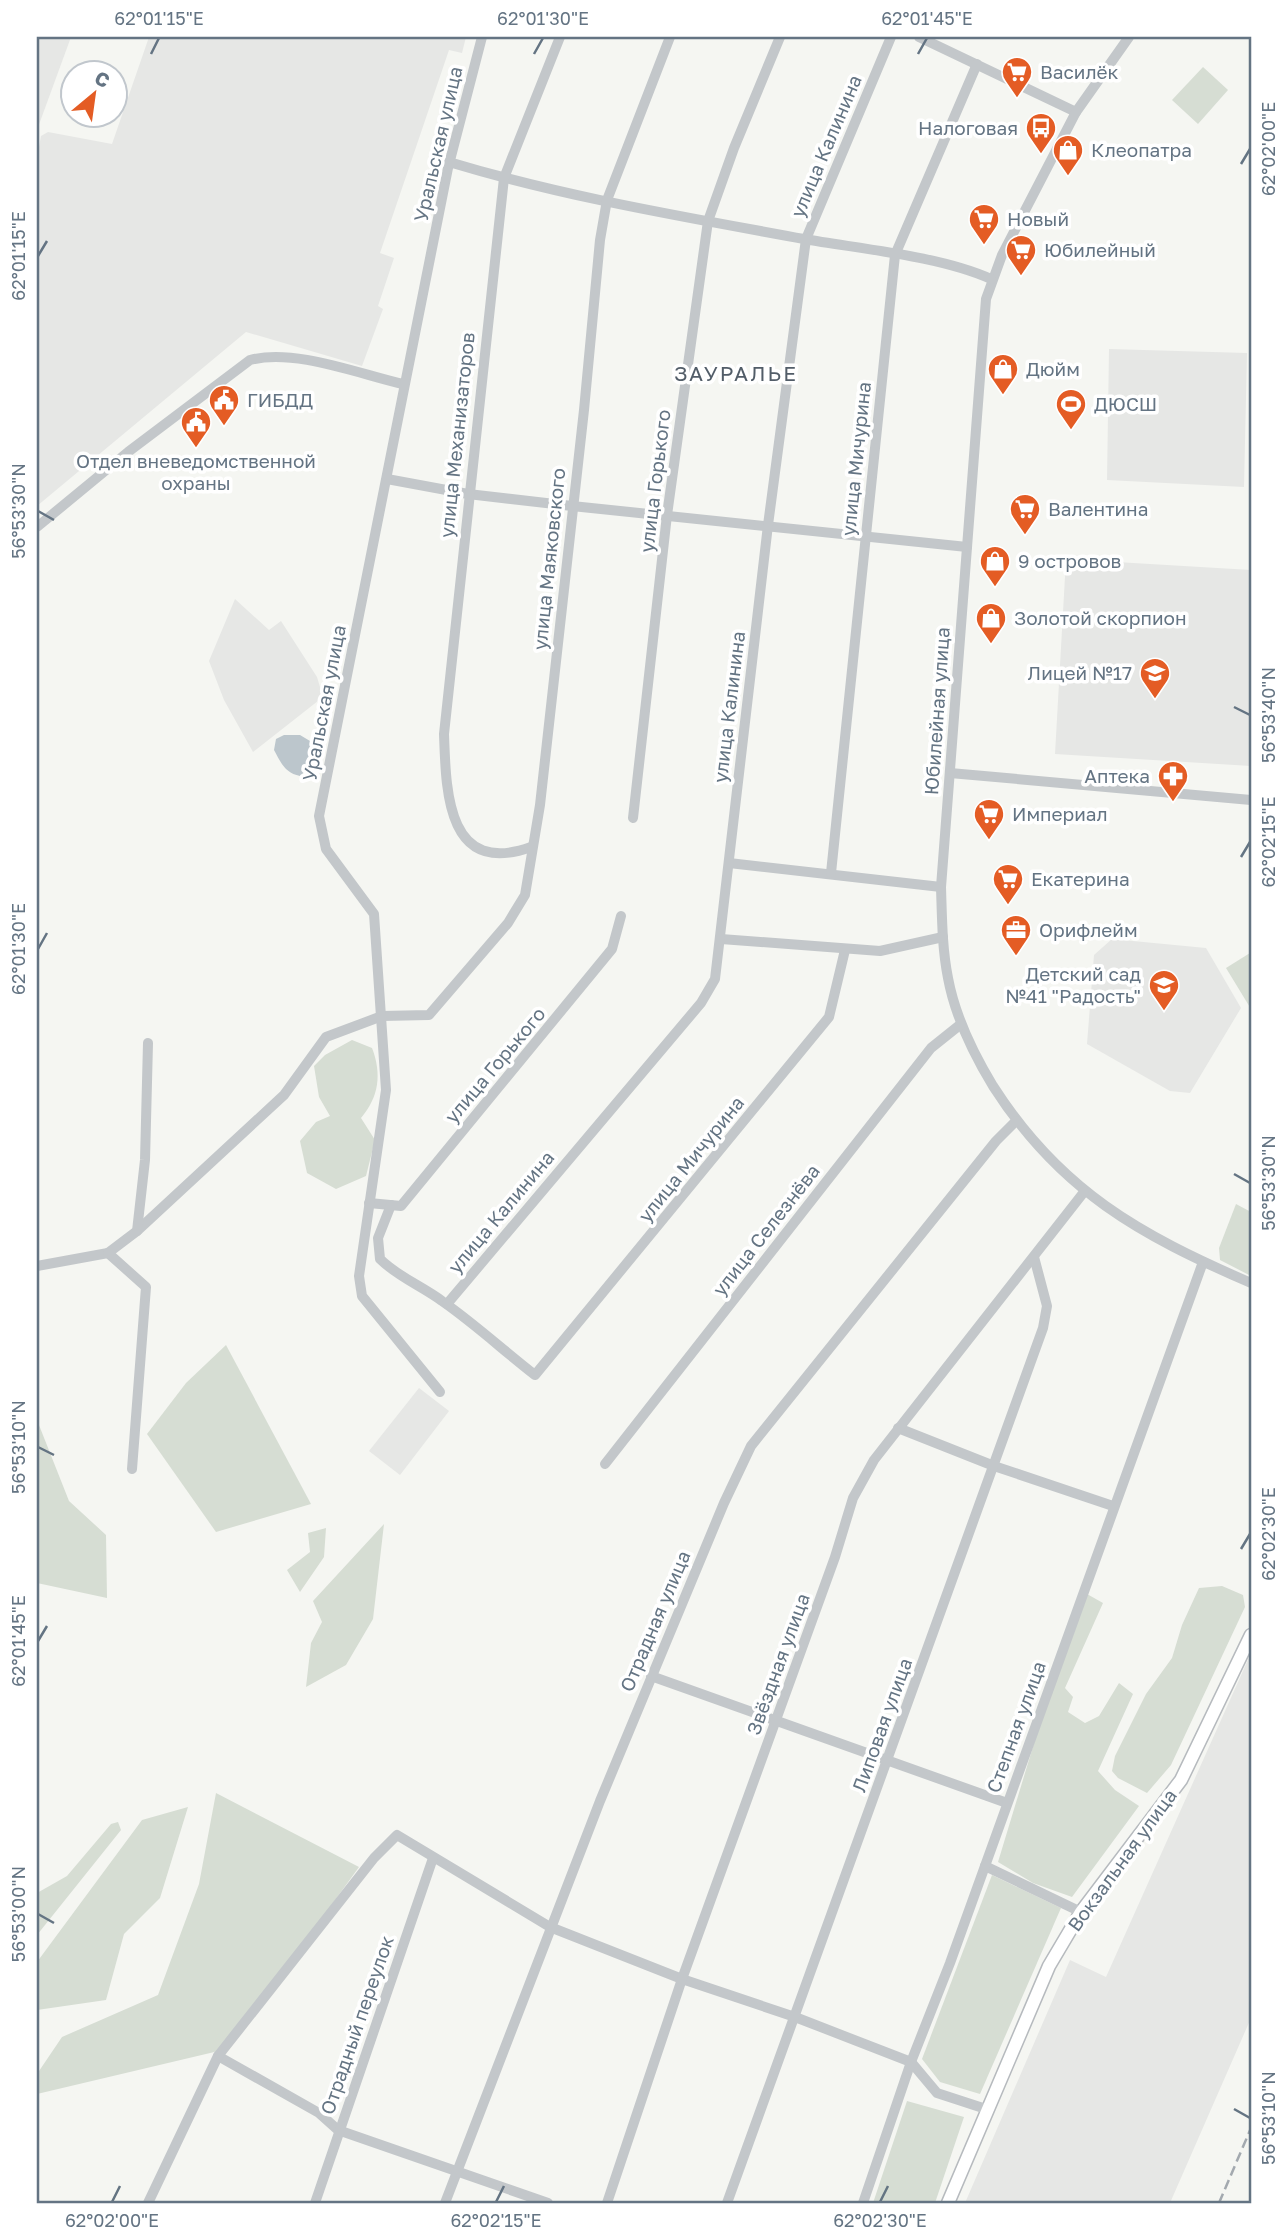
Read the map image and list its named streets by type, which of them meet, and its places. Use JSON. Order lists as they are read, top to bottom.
{
  "streets": {
    "main road": ["Вокзальная улица"],
    "street": [
      "Уральская улица",
      "улица Калинина",
      "улица Механизаторов",
      "улица Мичурина",
      "улица Горького",
      "улица Маяковского",
      "Юбилейная улица",
      "улица Селезнёва",
      "Отрадная улица",
      "Звёздная улица",
      "Липовая улица",
      "Степная улица",
      "Отрадный переулок"
    ]
  },
  "crossings": [
    ["Уральская улица", "улица Маяковского"],
    ["улица Калинина", "улица Мичурина"],
    ["улица Механизаторов", "улица Маяковского"],
    ["Юбилейная улица", "улица Селезнёва"],
    ["Юбилейная улица", "Отрадная улица"],
    ["Юбилейная улица", "Звёздная улица"],
    ["Юбилейная улица", "Степная улица"],
    ["Звёздная улица", "Липовая улица"]
  ],
  "districts": ["ЗАУРАЛЬЕ"],
  "places": {
    "supermarket": [
      "Василёк",
      "Новый",
      "Юбилейный",
      "Валентина",
      "Империал",
      "Екатерина"
    ],
    "bus stop": ["Налоговая"],
    "shop": [
      "Клеопатра",
      "Дюйм",
      "9 островов",
      "Золотой скорпион"
    ],
    "public building": ["ГИБДД", "Отдел вневедомственной охраны"],
    "sports": ["ДЮСШ"],
    "school or university": ["Лицей №17", "Детский сад №41 \"Радость\""],
    "pharmacy": ["Аптека"],
    "office": ["Орифлейм"]
  },
  "north": "top right",
  "coordinates": [
    "62°01'15\"E",
    "62°01'30\"E",
    "62°01'45\"E",
    "62°02'00\"E",
    "56°53'30\"N",
    "56°53'40\"N",
    "62°02'15\"E",
    "56°53'10\"N",
    "62°02'30\"E",
    "56°53'00\"N"
  ]
}
